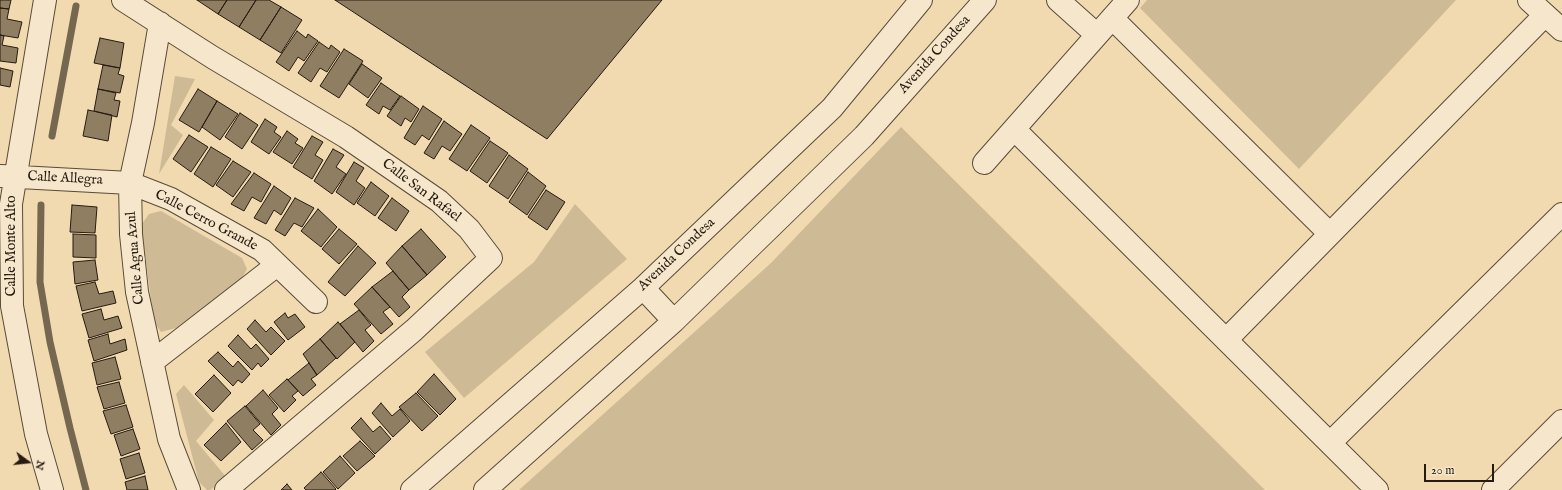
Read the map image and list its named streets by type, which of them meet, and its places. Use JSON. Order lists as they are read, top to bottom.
{
  "streets": {
    "street": [
      "Avenida Condesa",
      "Calle Allegra",
      "Calle San Rafael",
      "Calle Cerro Grande",
      "Calle Monte Alto",
      "Calle Agua Azul"
    ]
  },
  "crossings": [
    ["Calle Allegra", "Calle Cerro Grande"],
    ["Calle Allegra", "Calle Monte Alto"],
    ["Calle Allegra", "Calle Agua Azul"],
    ["Calle San Rafael", "Calle Agua Azul"],
    ["Calle Cerro Grande", "Calle Agua Azul"]
  ],
  "scale_bar": "20 m",
  "north": "right"
}
